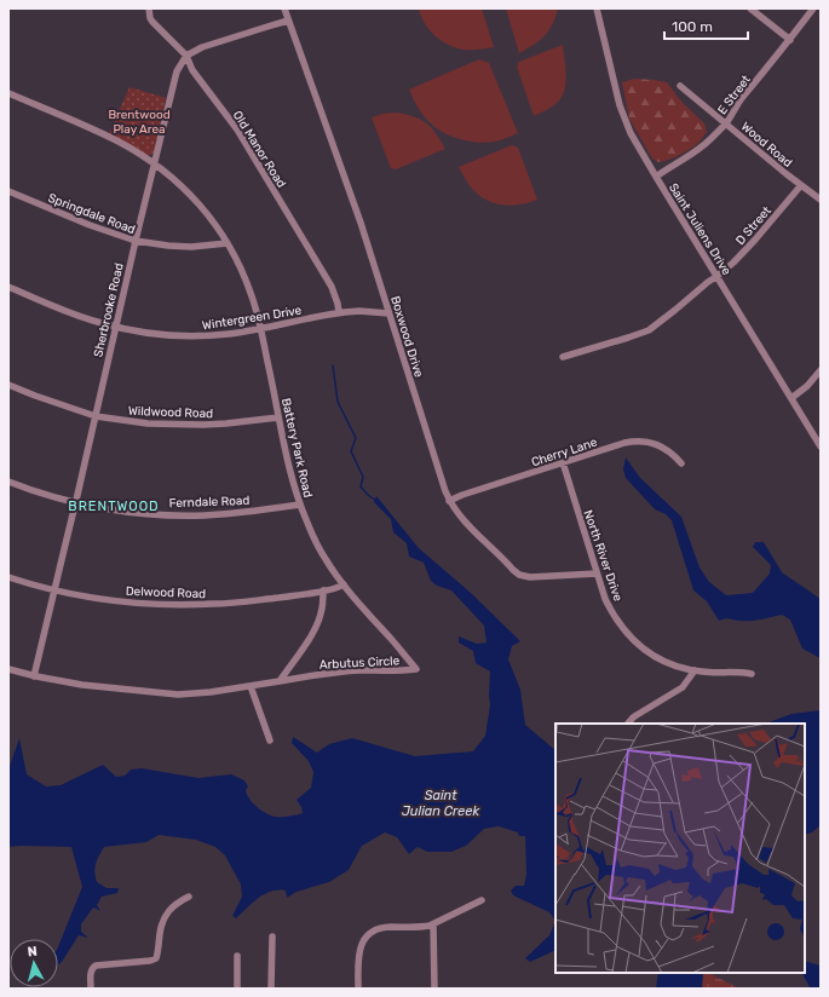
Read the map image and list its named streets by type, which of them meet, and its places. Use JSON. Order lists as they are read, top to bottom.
{
  "streets": {
    "street": [
      "E Street",
      "Wood Road",
      "Old Manor Road",
      "Springdale Road",
      "D Street",
      "Saint Juliens Drive",
      "Sherbrooke Road",
      "Wintergreen Drive",
      "Boxwood Drive",
      "Wildwood Road",
      "Battery Park Road",
      "Cherry Lane",
      "Ferndale Road",
      "North River Drive",
      "Delwood Road",
      "Arbutus Circle"
    ]
  },
  "crossings": [
    ["E Street", "Wood Road"],
    ["E Street", "Saint Juliens Drive"],
    ["Wood Road", "D Street"],
    ["Old Manor Road", "Sherbrooke Road"],
    ["Old Manor Road", "Wintergreen Drive"],
    ["Springdale Road", "Sherbrooke Road"],
    ["Springdale Road", "Battery Park Road"],
    ["D Street", "Saint Juliens Drive"],
    ["Sherbrooke Road", "Wintergreen Drive"],
    ["Sherbrooke Road", "Wildwood Road"],
    ["Sherbrooke Road", "Battery Park Road"],
    ["Sherbrooke Road", "Ferndale Road"],
    ["Sherbrooke Road", "Delwood Road"],
    ["Wintergreen Drive", "Boxwood Drive"],
    ["Wintergreen Drive", "Battery Park Road"],
    ["Boxwood Drive", "Cherry Lane"],
    ["Boxwood Drive", "North River Drive"],
    ["Wildwood Road", "Battery Park Road"],
    ["Battery Park Road", "Ferndale Road"],
    ["Battery Park Road", "Arbutus Circle"],
    ["Cherry Lane", "North River Drive"]
  ],
  "districts": ["BRENTWOOD"],
  "water": ["Saint Julian Creek"],
  "parks": ["Brentwood Play Area"],
  "scale_bar": "100 m",
  "north": "top"
}
